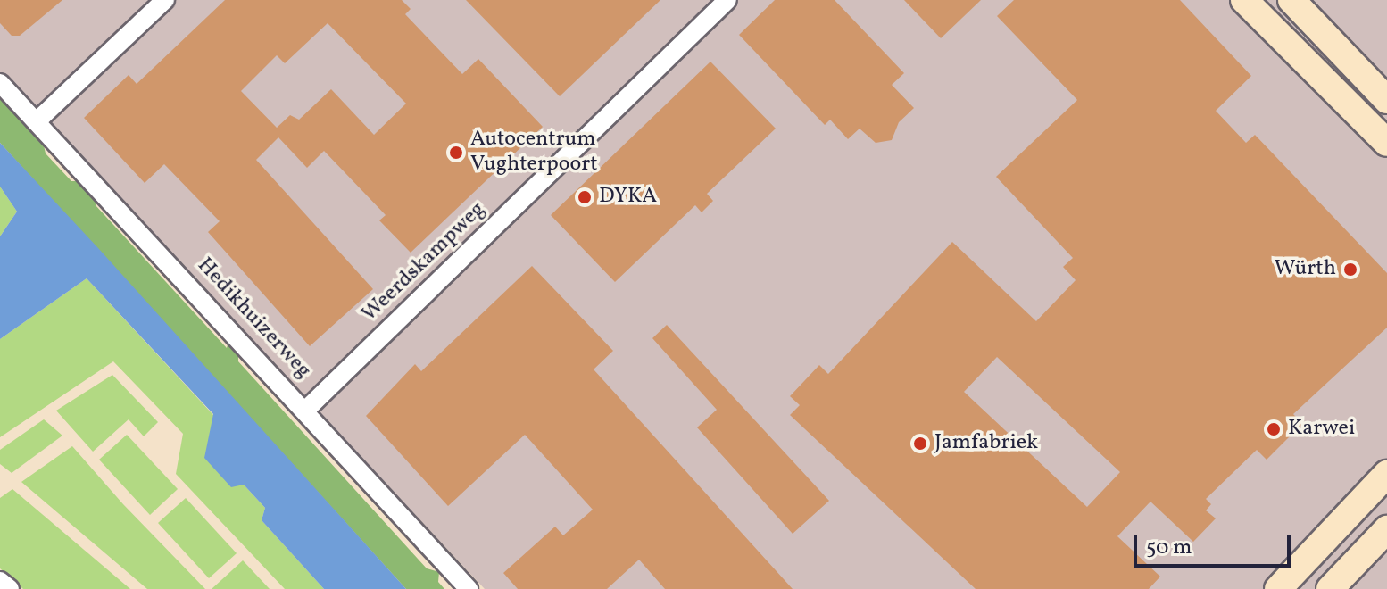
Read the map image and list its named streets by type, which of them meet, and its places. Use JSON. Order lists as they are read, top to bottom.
{
  "streets": {
    "street": ["Weerdskampweg", "Hedikhuizerweg"]
  },
  "crossings": [
    ["Weerdskampweg", "Hedikhuizerweg"]
  ],
  "places": [
    "Autocentrum Vughterpoort",
    "DYKA",
    "Würth",
    "Karwei",
    "Jamfabriek"
  ],
  "scale_bar": "50 m"
}
